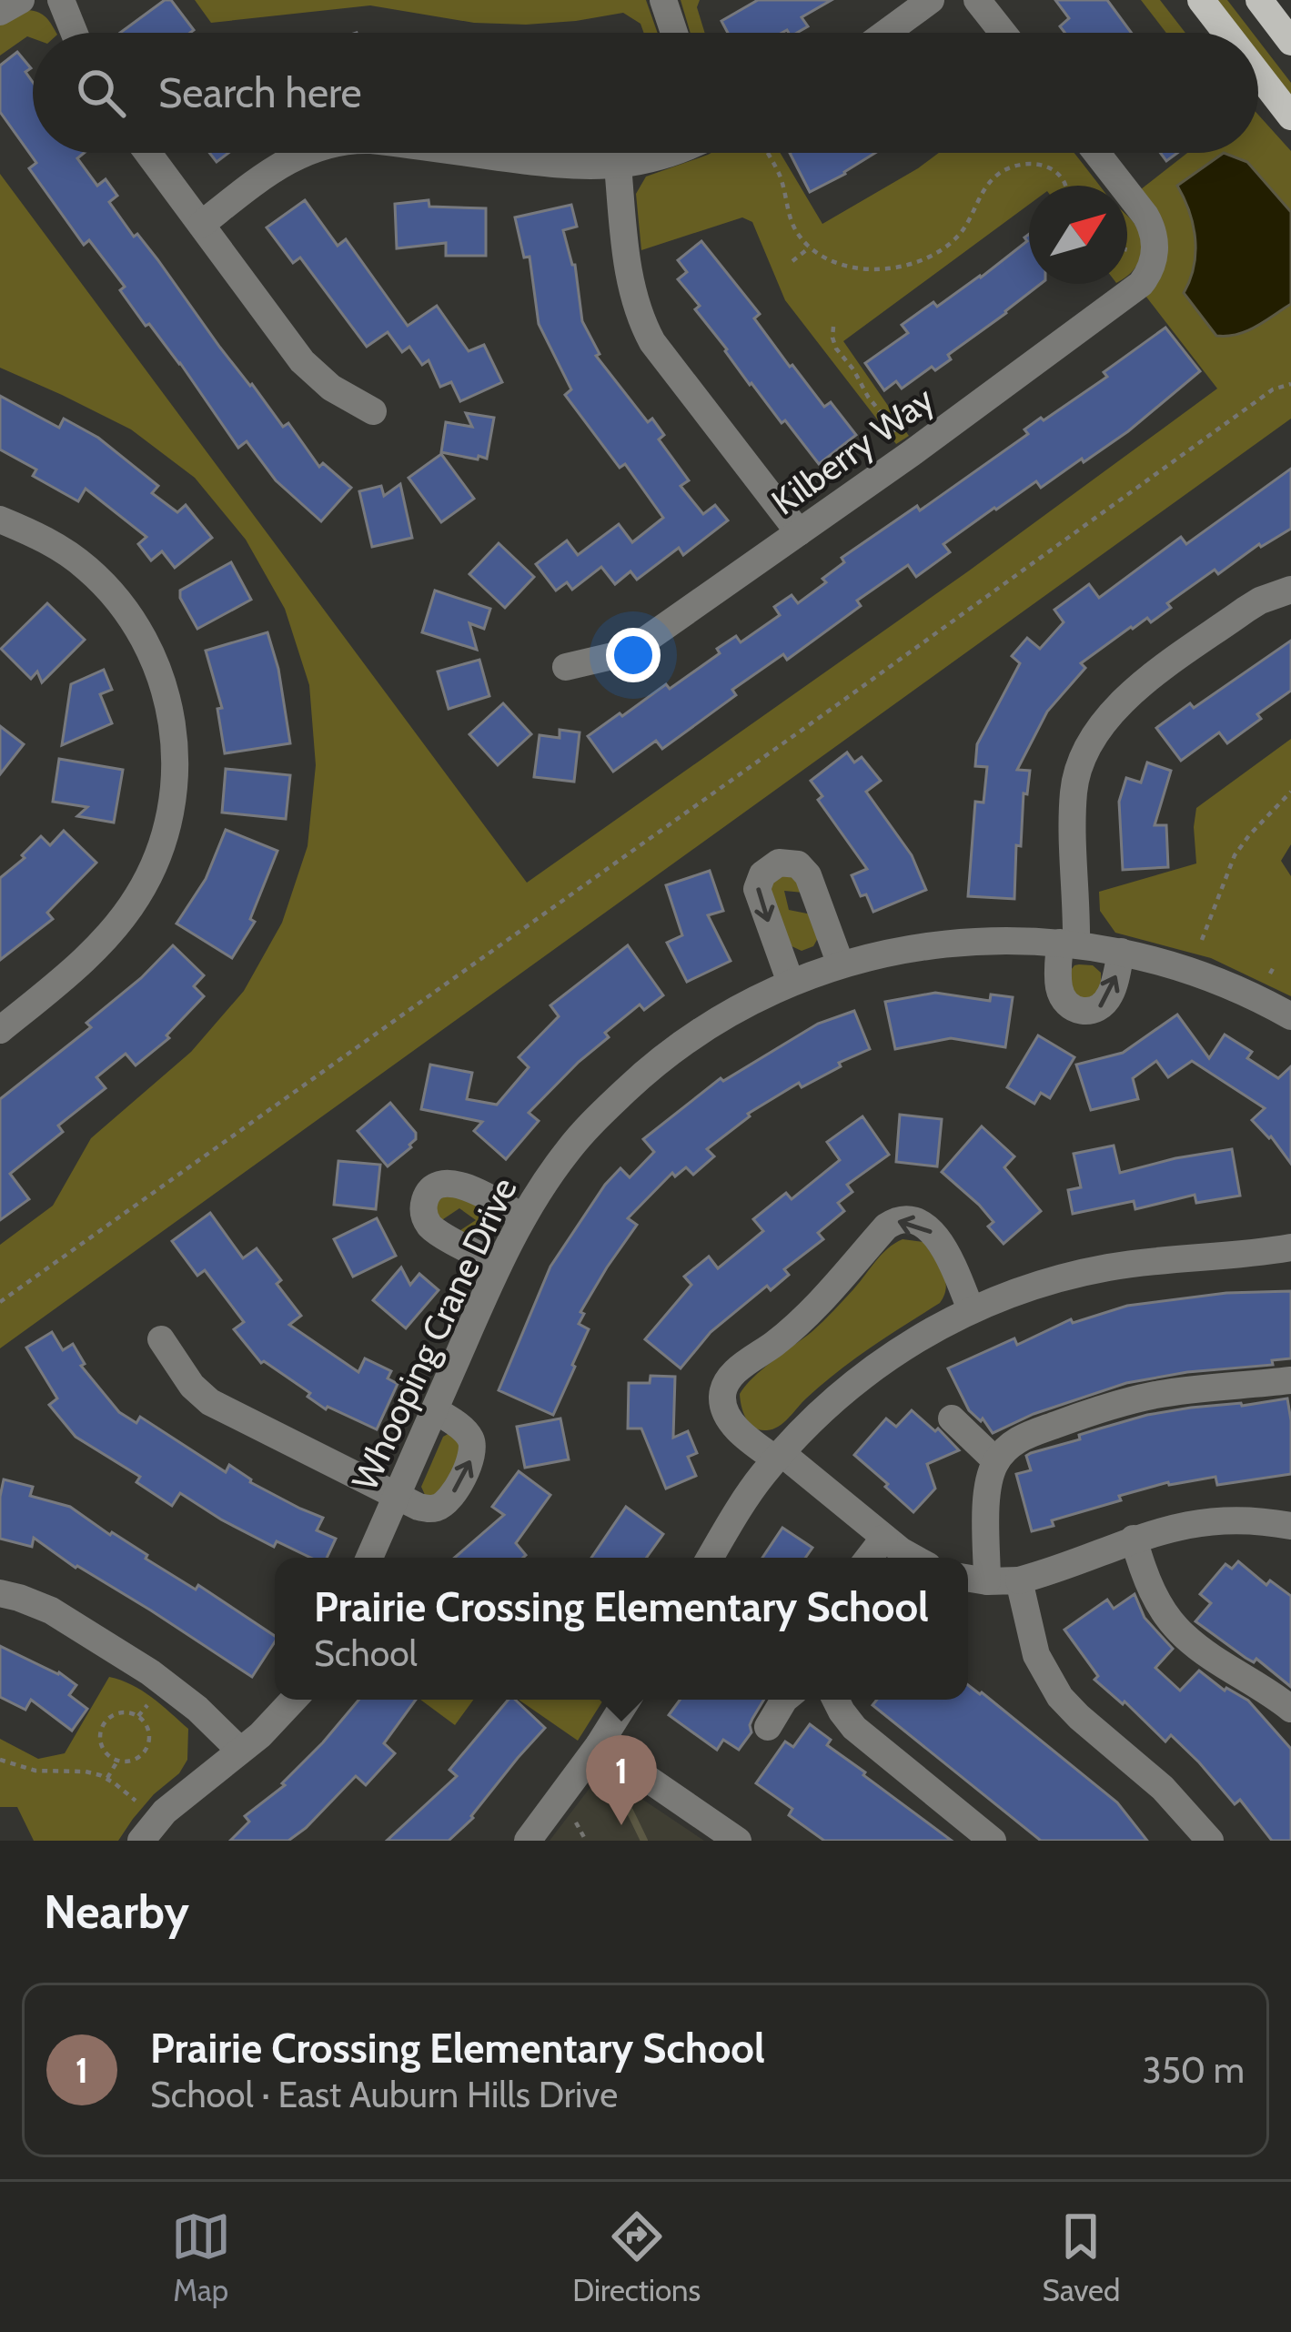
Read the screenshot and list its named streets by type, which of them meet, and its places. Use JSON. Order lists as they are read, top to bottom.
{
  "streets": {
    "street": ["Kilberry Way", "Whooping Crane Drive"]
  },
  "north": "top right",
  "page": {
    "search": "Search here",
    "popup": ["Prairie Crossing Elementary School", "School"],
    "pins": "1",
    "heading": "Nearby",
    "list": [
      {
        "mark": "1",
        "name": "Prairie Crossing Elementary School",
        "note": "School · East Auburn Hills Drive",
        "value": "350 m"
      }
    ],
    "nav": ["Map", "Directions", "Saved"]
  }
}
